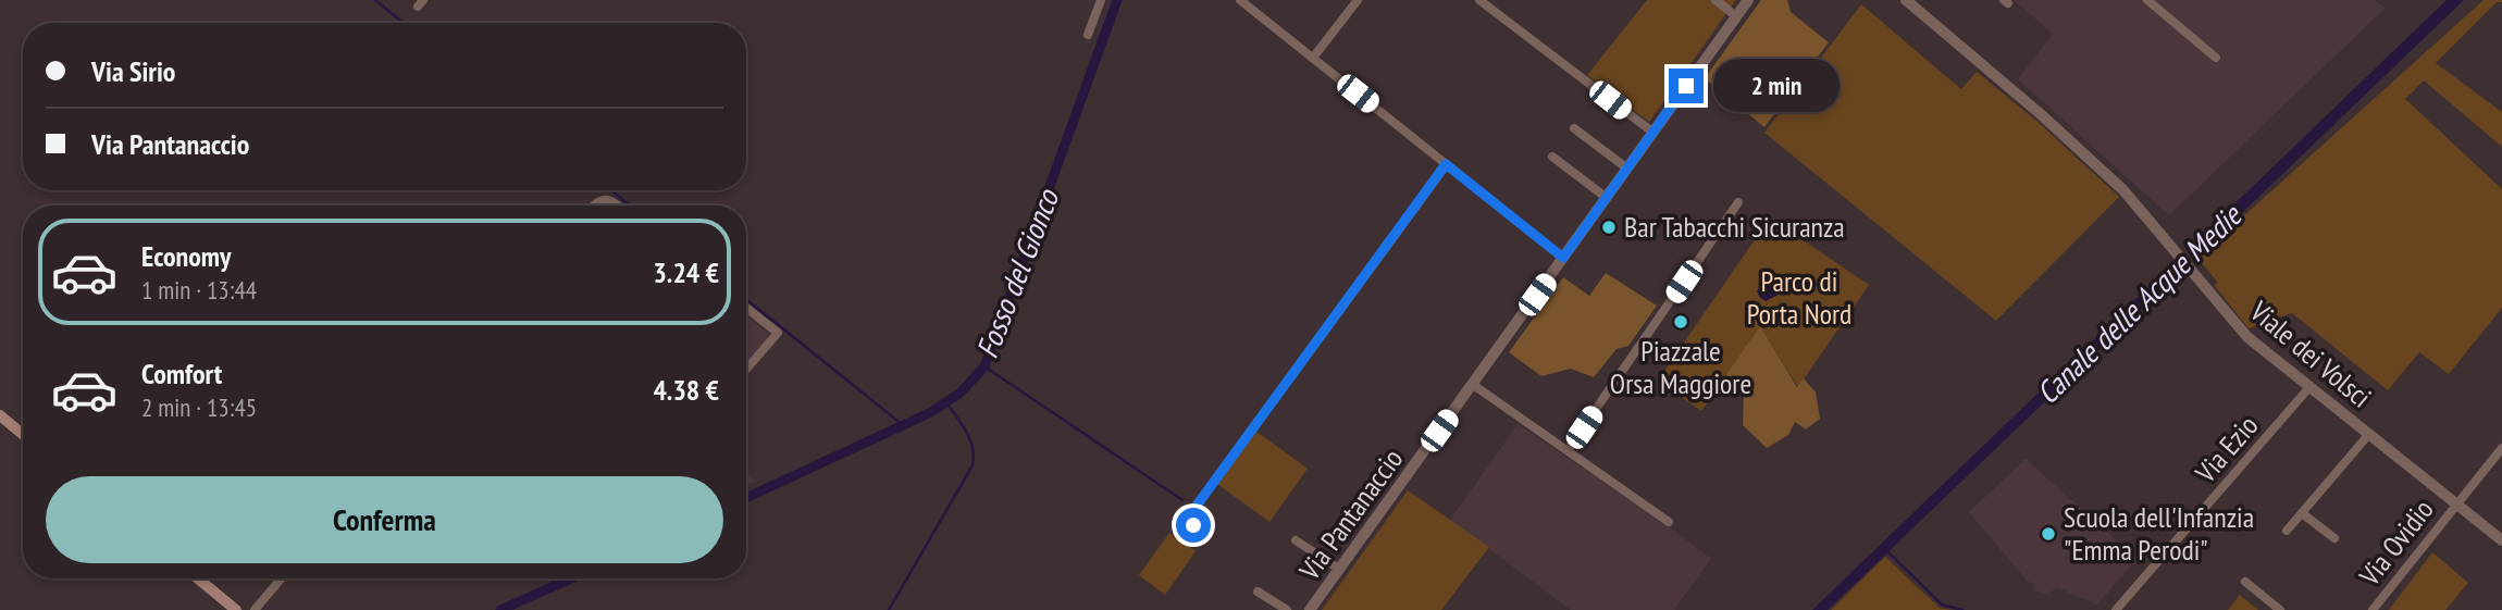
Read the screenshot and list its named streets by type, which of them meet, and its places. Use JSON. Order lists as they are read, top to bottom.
{
  "streets": {
    "street": [
      "Viale dei Volsci",
      "Via Ezio",
      "Via Pantanaccio",
      "Via Ovidio"
    ]
  },
  "crossings": [
    ["Viale dei Volsci", "Via Ezio"],
    ["Viale dei Volsci", "Via Ovidio"]
  ],
  "water": ["Fosso del Gionco", "Canale delle Acque Medie"],
  "parks": ["Parco di Porta Nord"],
  "places": ["Bar Tabacchi Sicuranza", "Piazzale Orsa Maggiore", "Scuola dell'Infanzia \"Emma Perodi\""],
  "page": {
    "banner": ["Via Sirio", "Via Pantanaccio"],
    "bubble": "2 min",
    "list": [
      {
        "name": "Economy",
        "note": "1 min · 13:44",
        "value": "3.24 €"
      },
      {
        "name": "Comfort",
        "note": "2 min · 13:45",
        "value": "4.38 €"
      }
    ],
    "buttons": "Conferma"
  }
}
